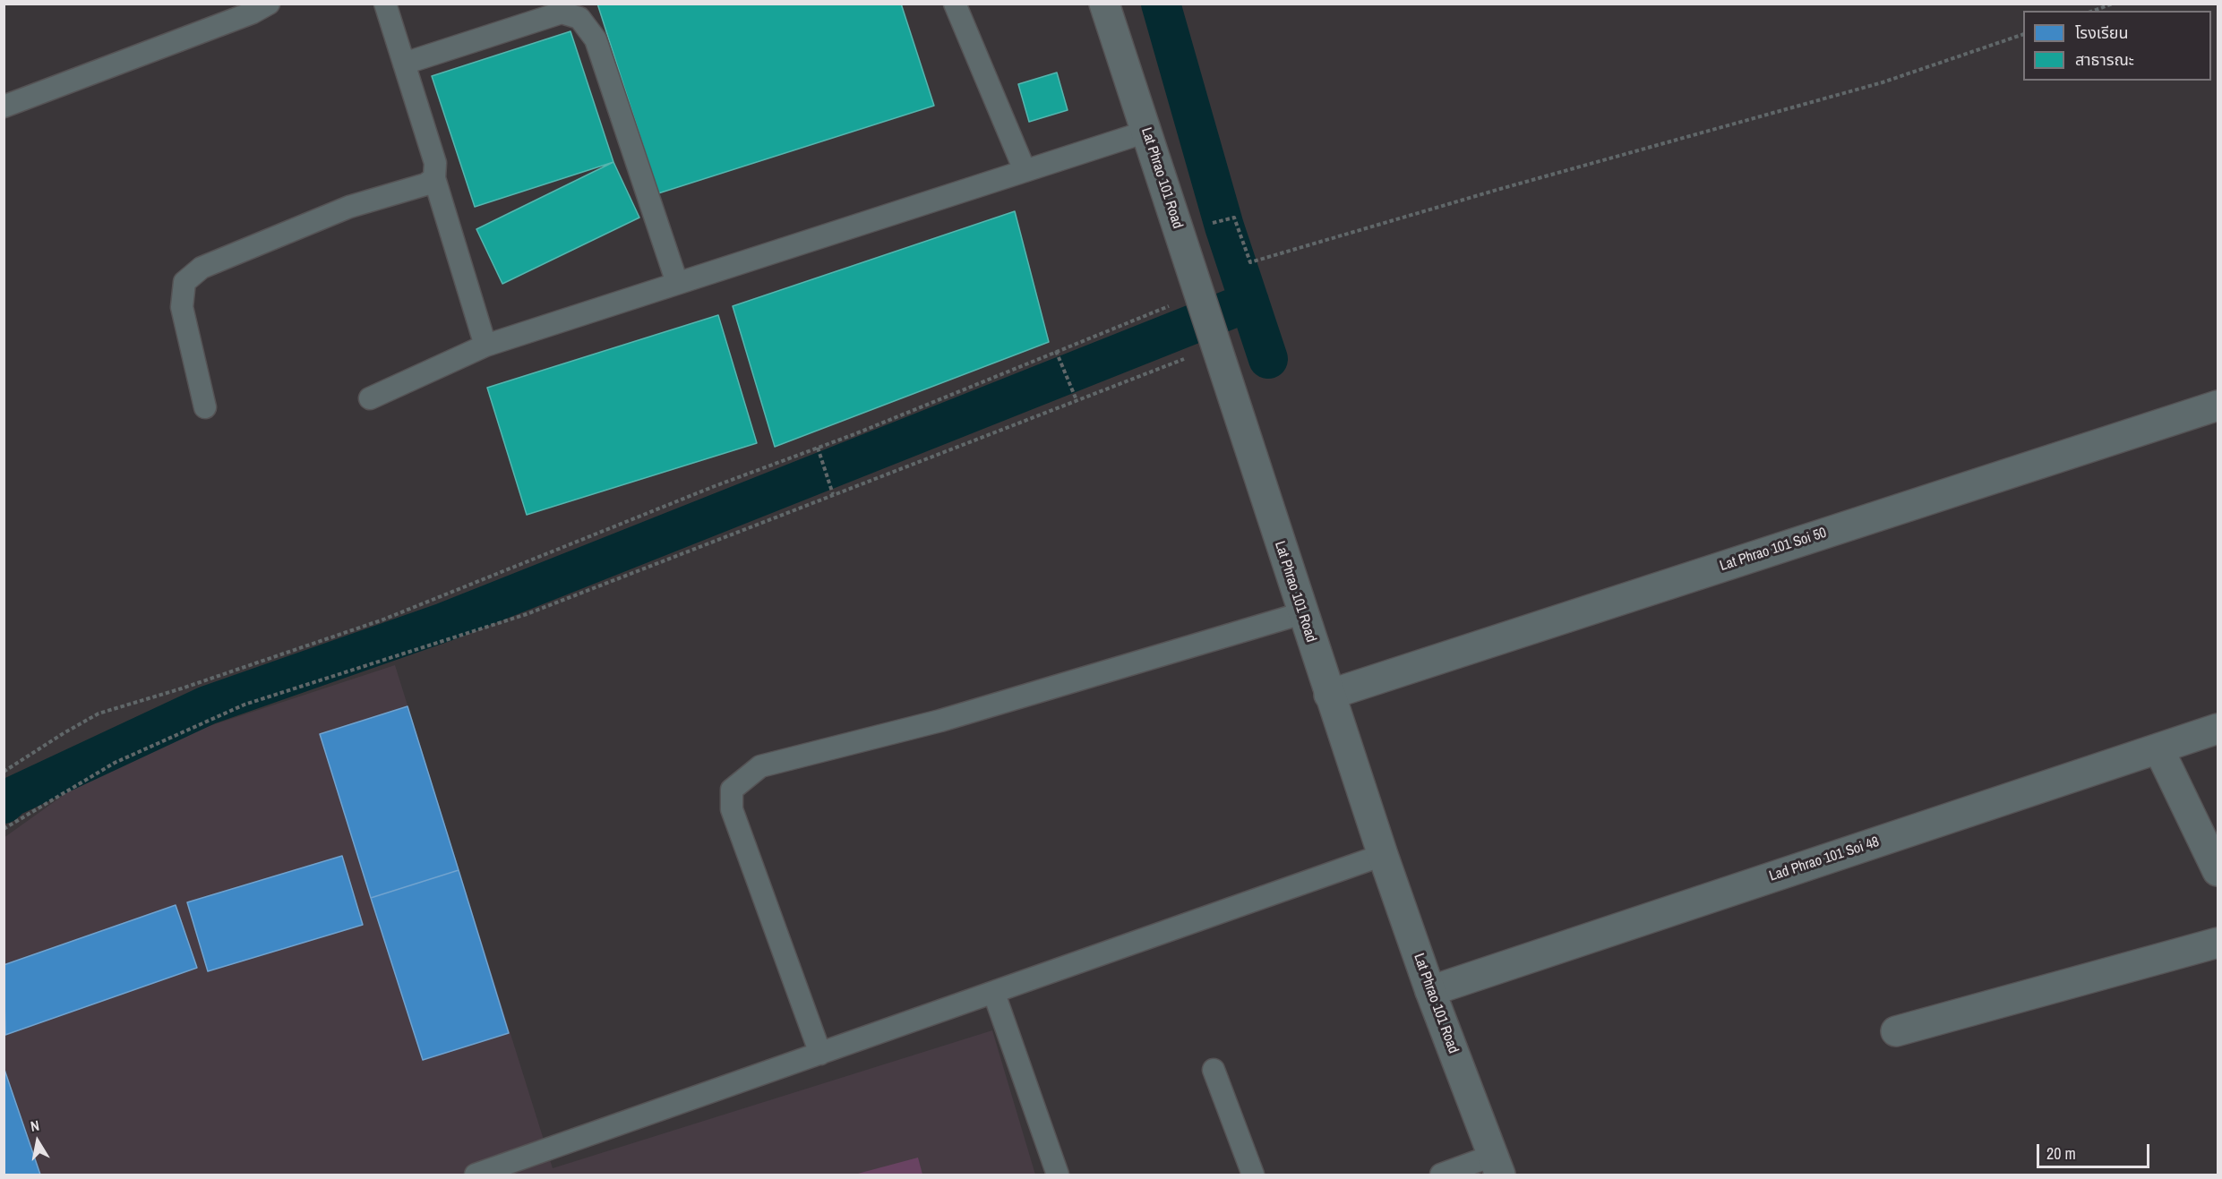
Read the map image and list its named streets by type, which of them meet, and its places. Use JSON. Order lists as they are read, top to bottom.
{
  "streets": {
    "street": ["Lat Phrao 101 Road", "Lat Phrao 101 Soi 50", "Lad Phrao 101 Soi 48"]
  },
  "crossings": [
    ["Lat Phrao 101 Road", "Lat Phrao 101 Soi 50"],
    ["Lat Phrao 101 Road", "Lad Phrao 101 Soi 48"]
  ],
  "legend": ["โรงเรียน", "สาธารณะ"],
  "scale_bar": "20 m",
  "north": "top"
}
